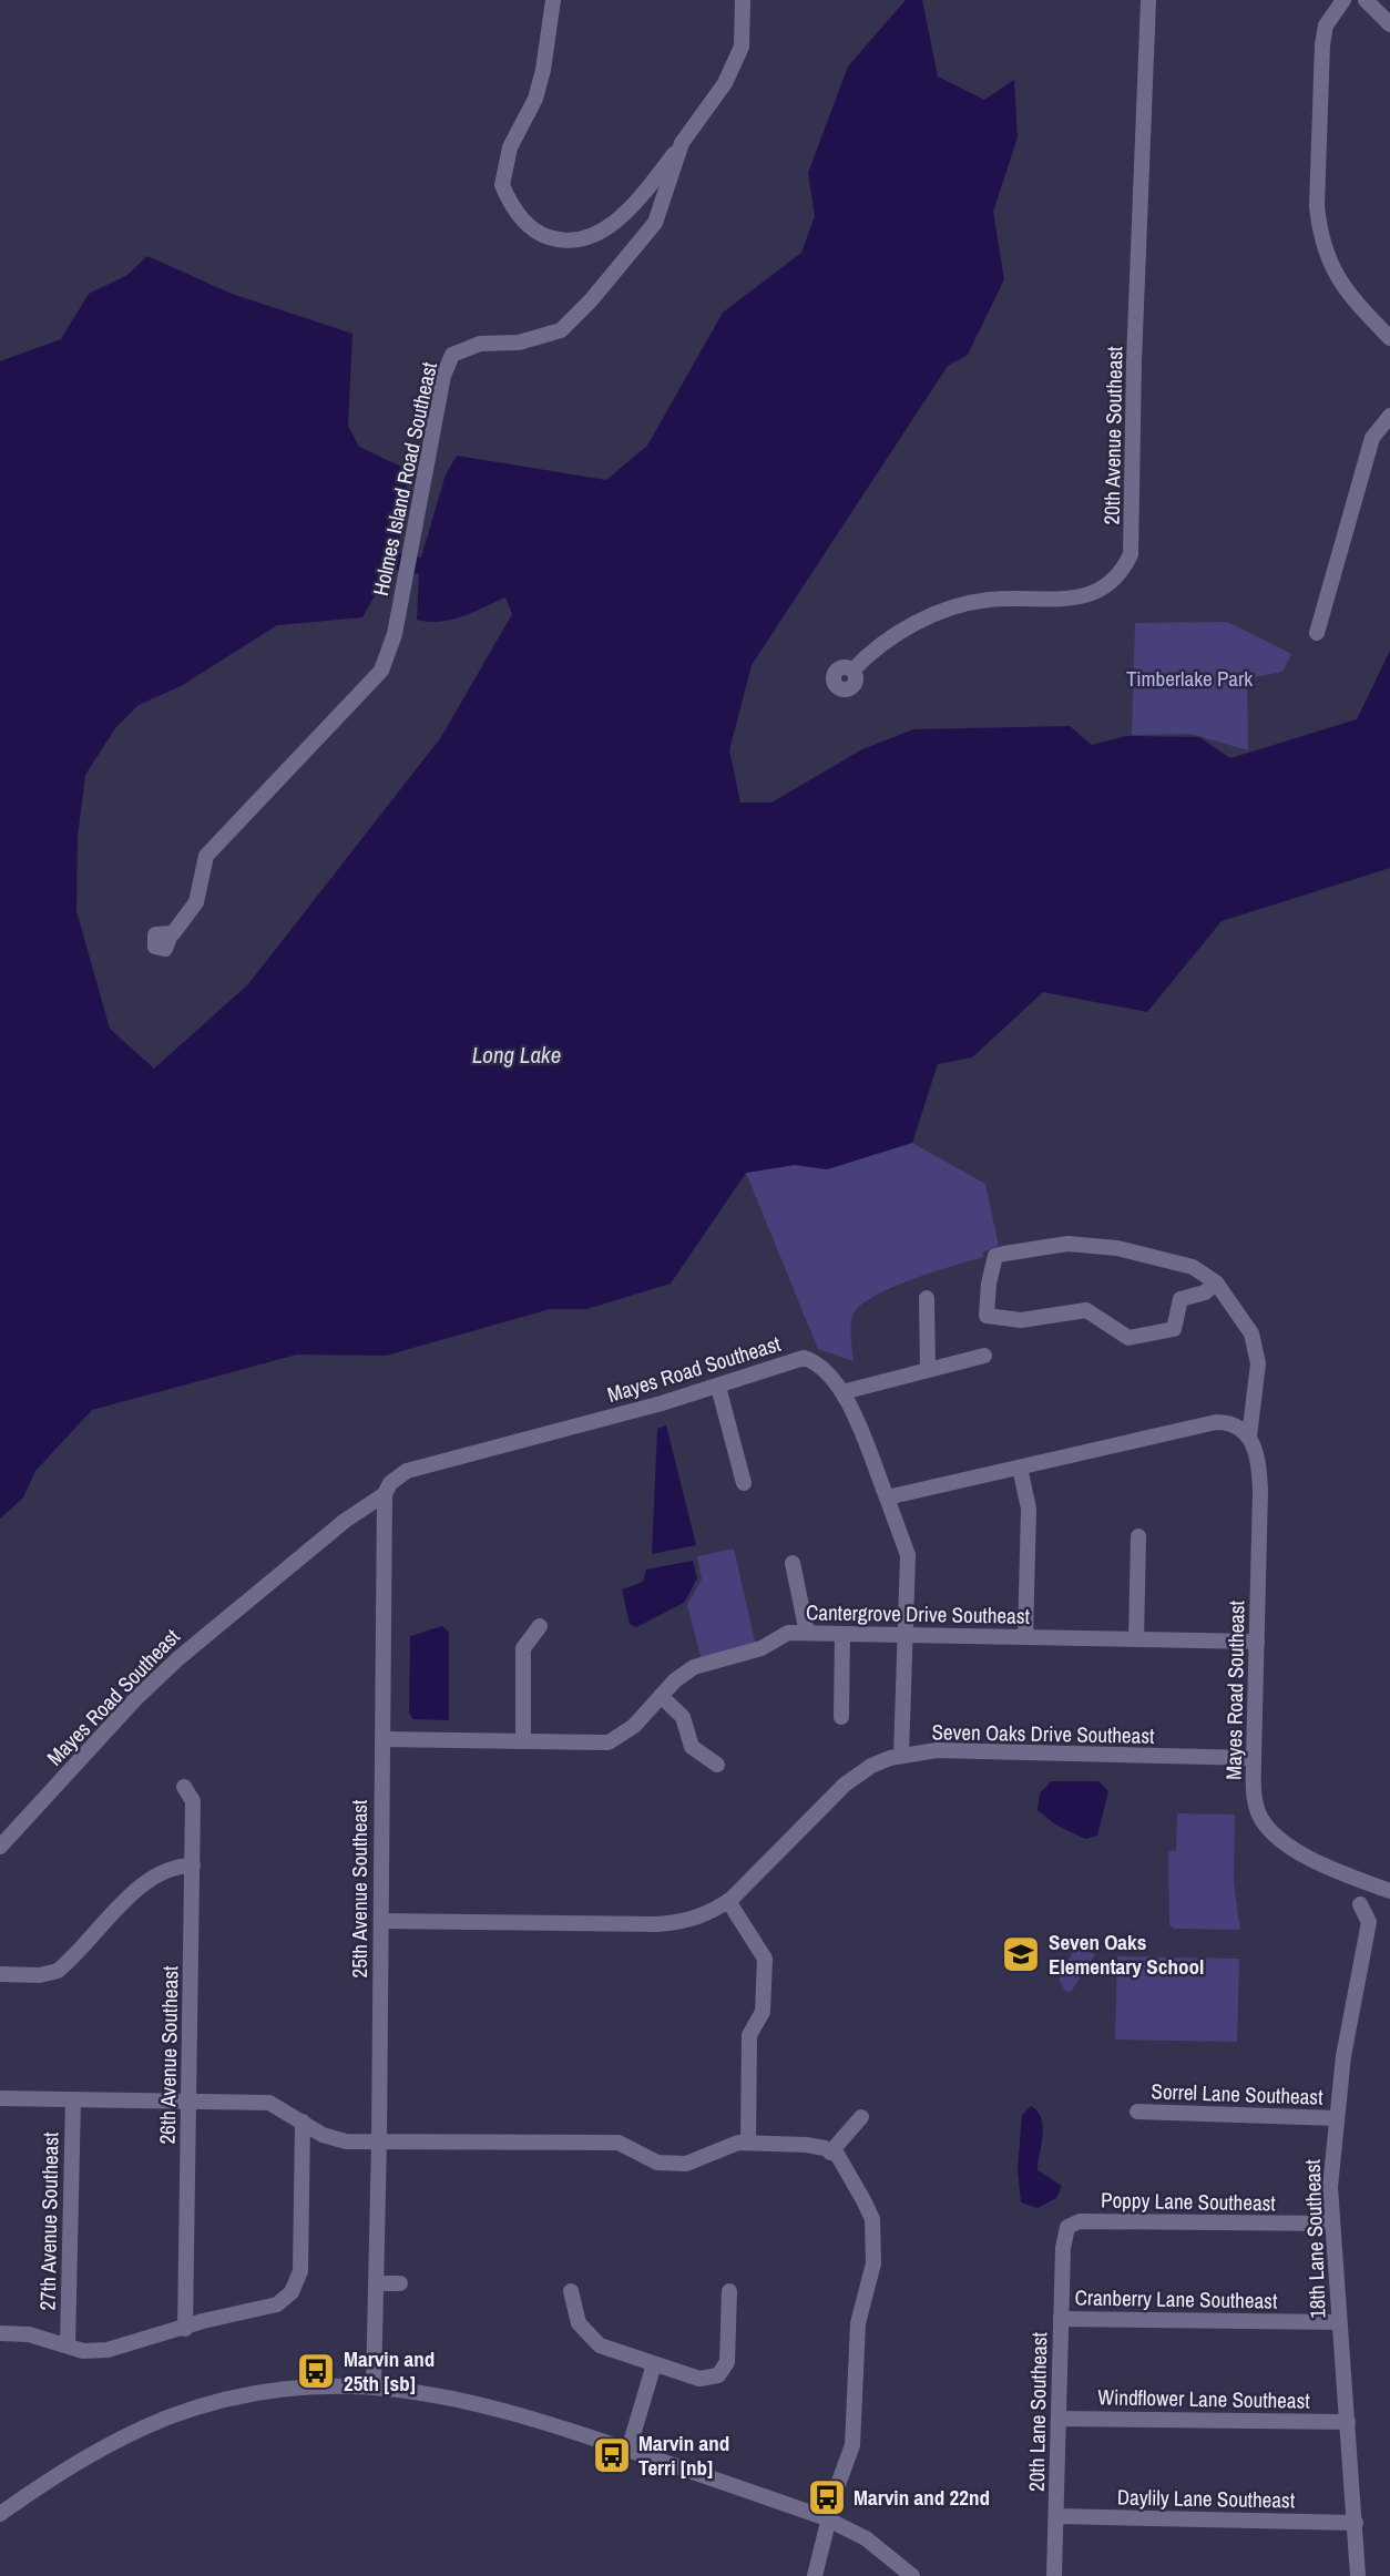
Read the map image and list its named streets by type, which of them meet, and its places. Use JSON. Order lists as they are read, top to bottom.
{
  "streets": {
    "street": [
      "20th Avenue Southeast",
      "Holmes Island Road Southeast",
      "Mayes Road Southeast",
      "Cantergrove Drive Southeast",
      "Seven Oaks Drive Southeast",
      "25th Avenue Southeast",
      "26th Avenue Southeast",
      "Sorrel Lane Southeast",
      "Poppy Lane Southeast",
      "27th Avenue Southeast",
      "18th Lane Southeast",
      "Cranberry Lane Southeast",
      "Windflower Lane Southeast",
      "20th Lane Southeast",
      "Daylily Lane Southeast"
    ]
  },
  "crossings": [
    ["Mayes Road Southeast", "Cantergrove Drive Southeast"],
    ["Mayes Road Southeast", "Seven Oaks Drive Southeast"],
    ["Mayes Road Southeast", "25th Avenue Southeast"],
    ["Cantergrove Drive Southeast", "25th Avenue Southeast"],
    ["Seven Oaks Drive Southeast", "25th Avenue Southeast"],
    ["Sorrel Lane Southeast", "18th Lane Southeast"],
    ["Poppy Lane Southeast", "18th Lane Southeast"],
    ["Poppy Lane Southeast", "20th Lane Southeast"],
    ["18th Lane Southeast", "Cranberry Lane Southeast"],
    ["18th Lane Southeast", "Windflower Lane Southeast"],
    ["18th Lane Southeast", "Daylily Lane Southeast"],
    ["Cranberry Lane Southeast", "20th Lane Southeast"],
    ["Windflower Lane Southeast", "20th Lane Southeast"],
    ["20th Lane Southeast", "Daylily Lane Southeast"]
  ],
  "water": ["Long Lake"],
  "parks": ["Timberlake Park"],
  "places": {
    "school or university": ["Seven Oaks Elementary School"],
    "bus stop": ["Marvin and 25th [sb]", "Marvin and Terri [nb]", "Marvin and 22nd"]
  }
}
